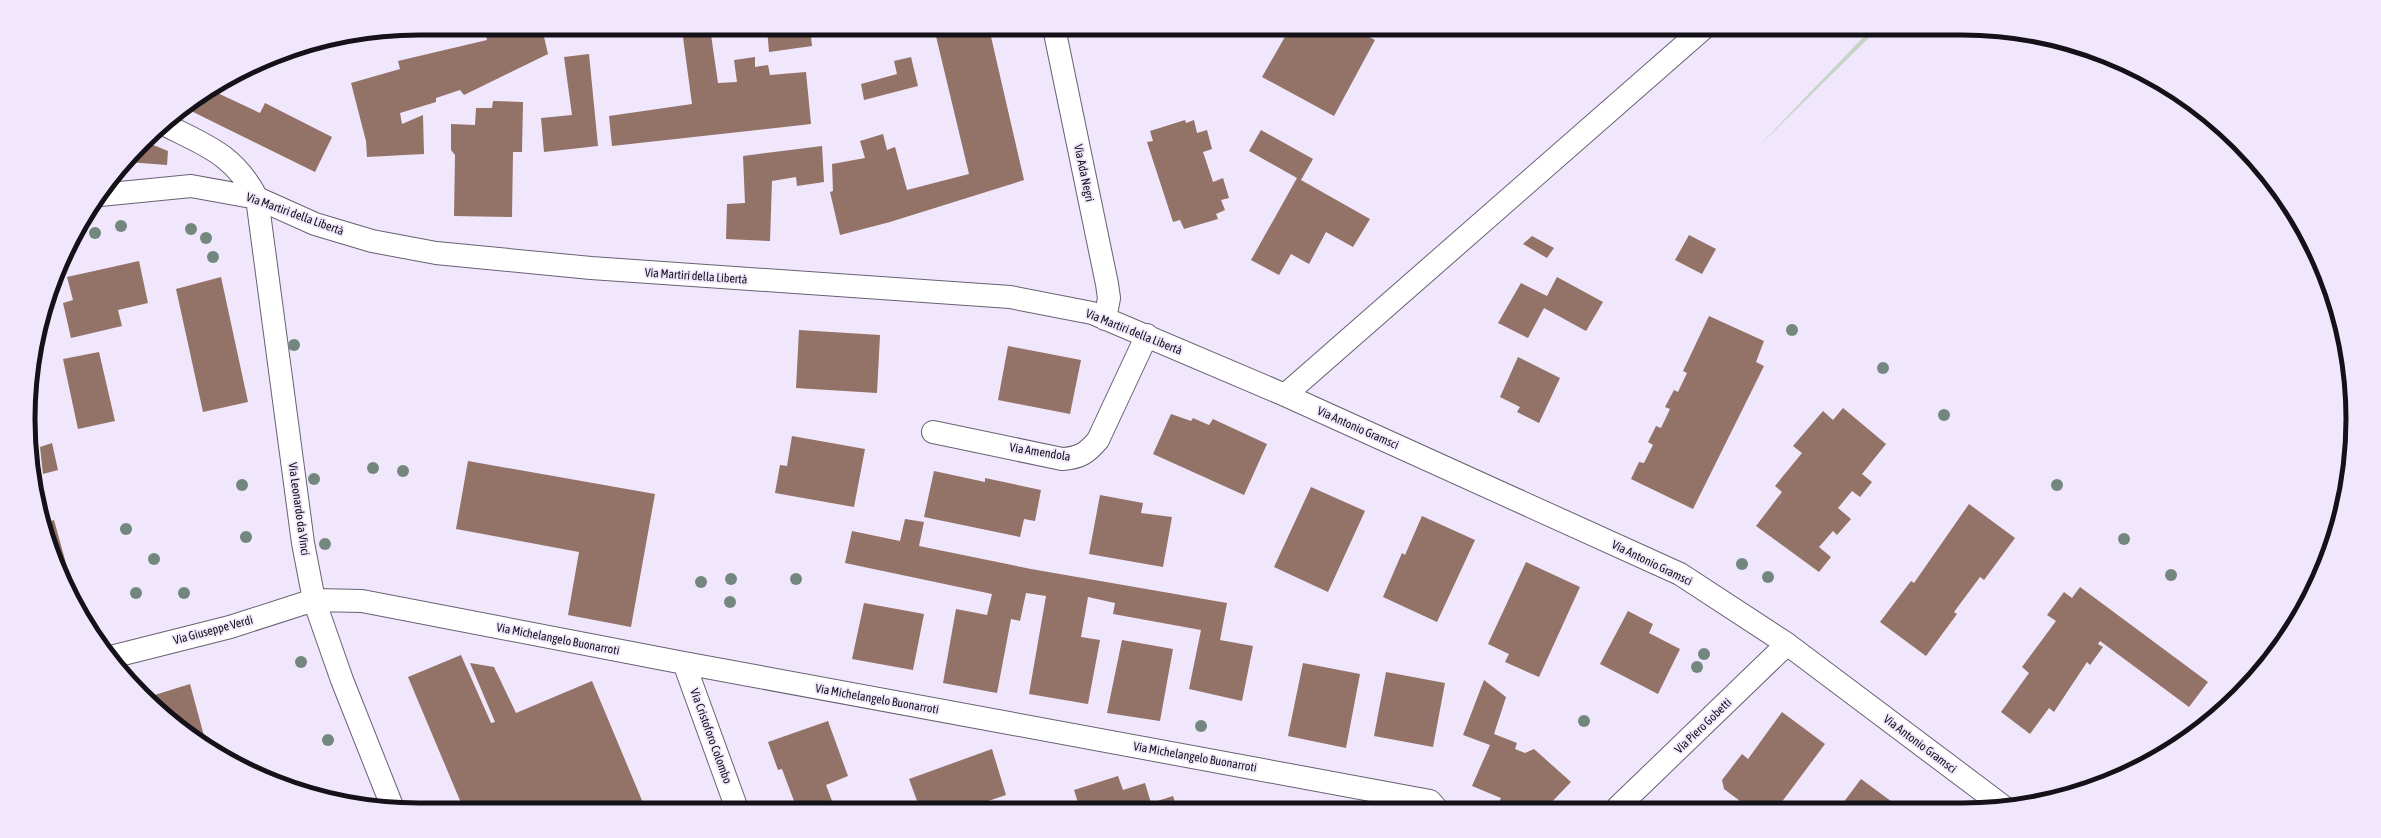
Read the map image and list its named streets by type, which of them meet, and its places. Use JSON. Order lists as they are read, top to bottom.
{
  "streets": {
    "street": [
      "Via Ada Negri",
      "Via Martiri della Libertà",
      "Via Antonio Gramsci",
      "Via Amendola",
      "Via Leonardo da Vinci",
      "Via Giuseppe Verdi",
      "Via Michelangelo Buonarroti",
      "Via Piero Gobetti",
      "Via Cristoforo Colombo"
    ]
  },
  "crossings": [
    ["Via Ada Negri", "Via Martiri della Libertà"],
    ["Via Martiri della Libertà", "Via Antonio Gramsci"],
    ["Via Martiri della Libertà", "Via Amendola"],
    ["Via Martiri della Libertà", "Via Leonardo da Vinci"],
    ["Via Antonio Gramsci", "Via Piero Gobetti"],
    ["Via Leonardo da Vinci", "Via Giuseppe Verdi"],
    ["Via Leonardo da Vinci", "Via Michelangelo Buonarroti"],
    ["Via Giuseppe Verdi", "Via Michelangelo Buonarroti"],
    ["Via Michelangelo Buonarroti", "Via Cristoforo Colombo"]
  ]
}
